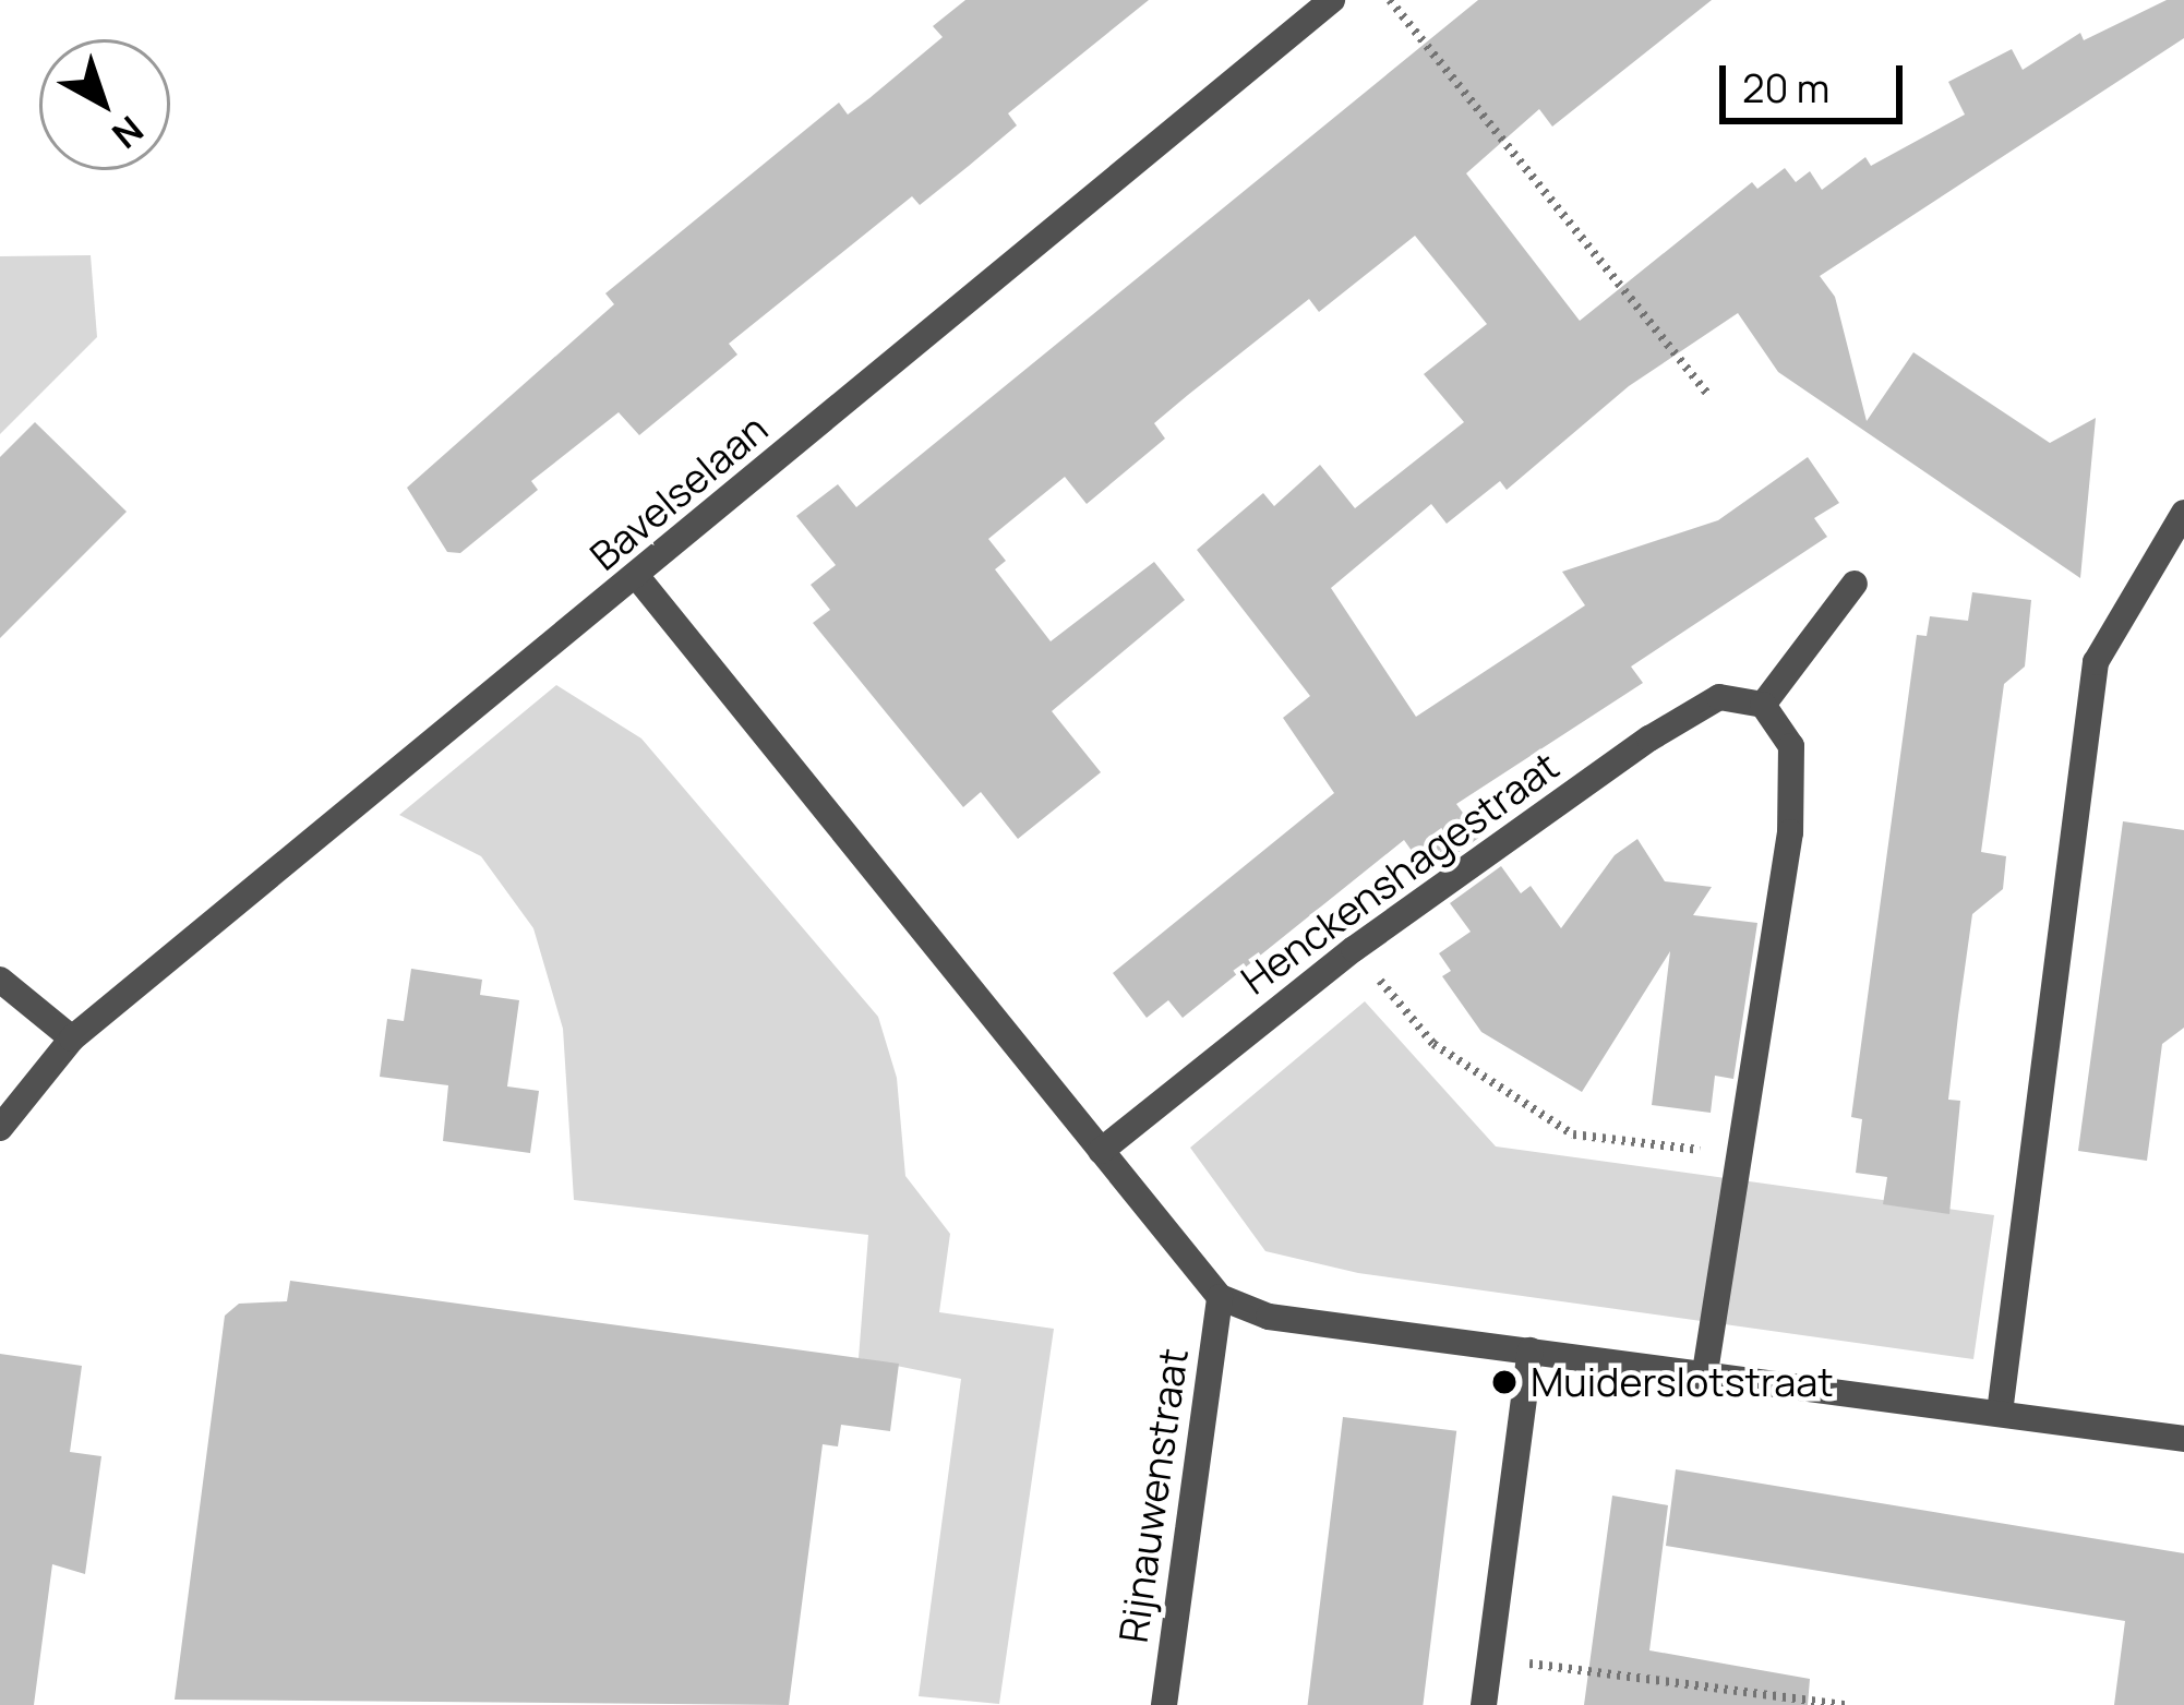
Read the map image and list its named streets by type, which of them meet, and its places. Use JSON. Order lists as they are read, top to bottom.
{
  "streets": {
    "street": ["Bavelselaan", "Henckenshagestraat", "Rijnauwenstraat"]
  },
  "places": ["Muiderslotstraat"],
  "scale_bar": "20 m",
  "north": "bottom right"
}
